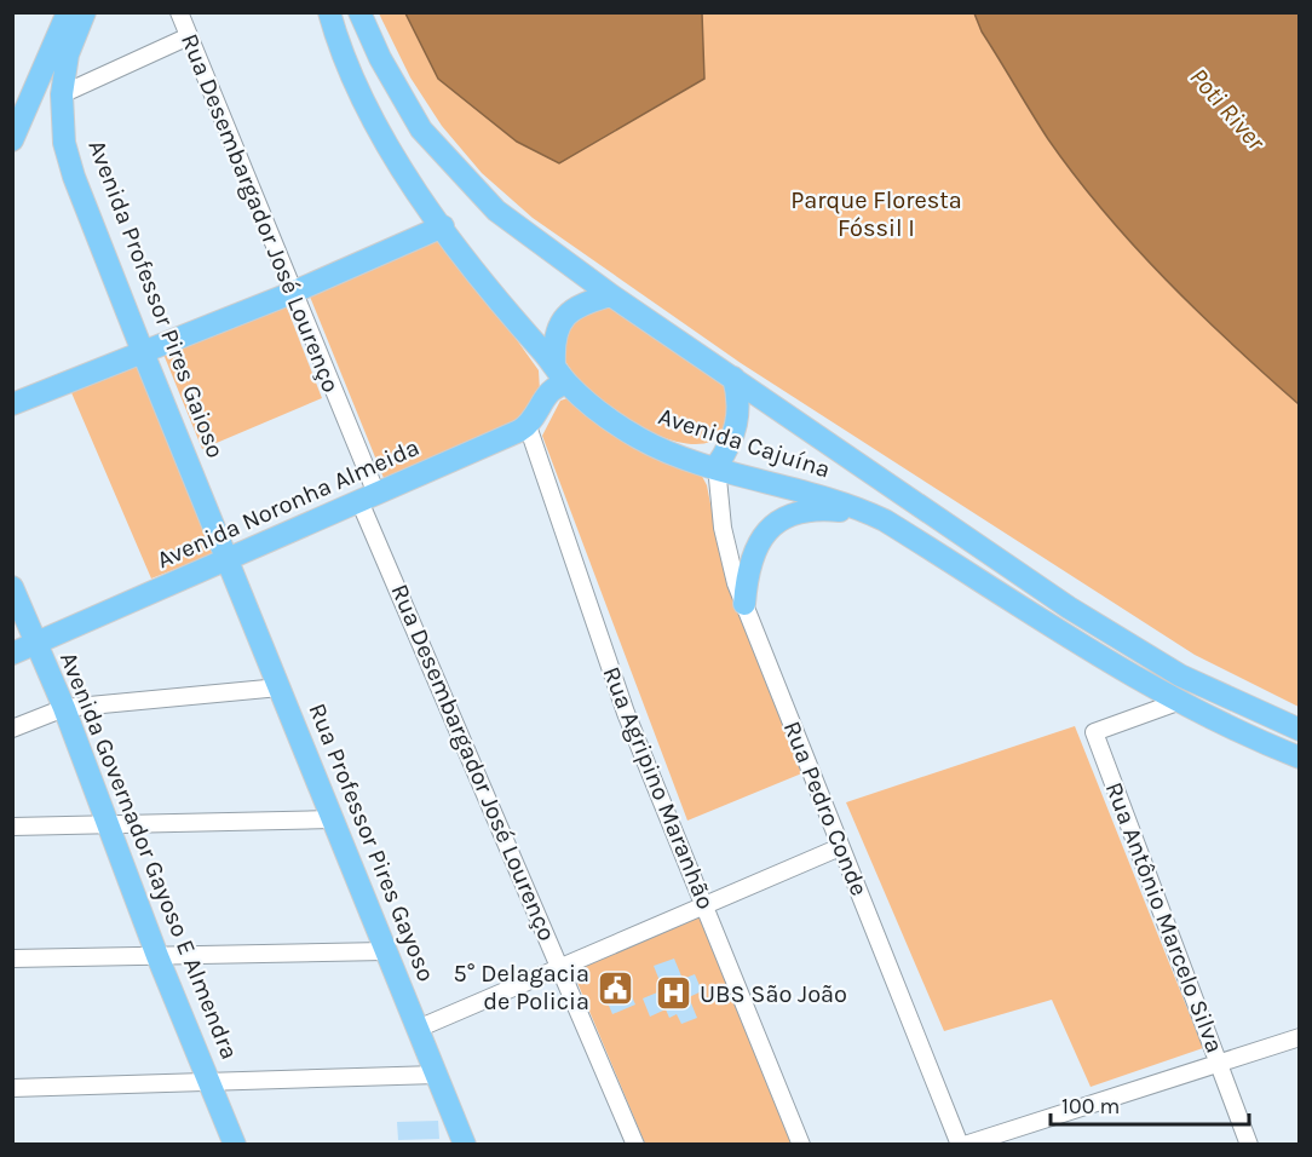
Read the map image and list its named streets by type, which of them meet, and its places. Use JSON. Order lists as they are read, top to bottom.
{
  "streets": {
    "main road": [
      "Avenida Professor Pires Gaioso",
      "Avenida Cajuína",
      "Avenida Noronha Almeida",
      "Rua Professor Pires Gayoso",
      "Avenida Governador Gayoso E Almendra"
    ],
    "street": [
      "Rua Desembargador José Lourenço",
      "Rua Agripino Maranhão",
      "Rua Pedro Conde",
      "Rua Antônio Marcelo Silva"
    ]
  },
  "crossings": [
    ["Rua Desembargador José Lourenço", "Avenida Noronha Almeida"],
    ["Avenida Professor Pires Gaioso", "Avenida Noronha Almeida"],
    ["Avenida Professor Pires Gaioso", "Rua Professor Pires Gayoso"],
    ["Avenida Cajuína", "Rua Pedro Conde"],
    ["Avenida Cajuína", "Rua Antônio Marcelo Silva"],
    ["Avenida Noronha Almeida", "Rua Agripino Maranhão"],
    ["Avenida Noronha Almeida", "Rua Professor Pires Gayoso"],
    ["Avenida Noronha Almeida", "Avenida Governador Gayoso E Almendra"]
  ],
  "water": ["Poti River"],
  "parks": ["Parque Floresta Fóssil I"],
  "places": {
    "public building": ["5° Delagacia de Policia"],
    "hospital": ["UBS São João"]
  },
  "scale_bar": "100 m"
}
